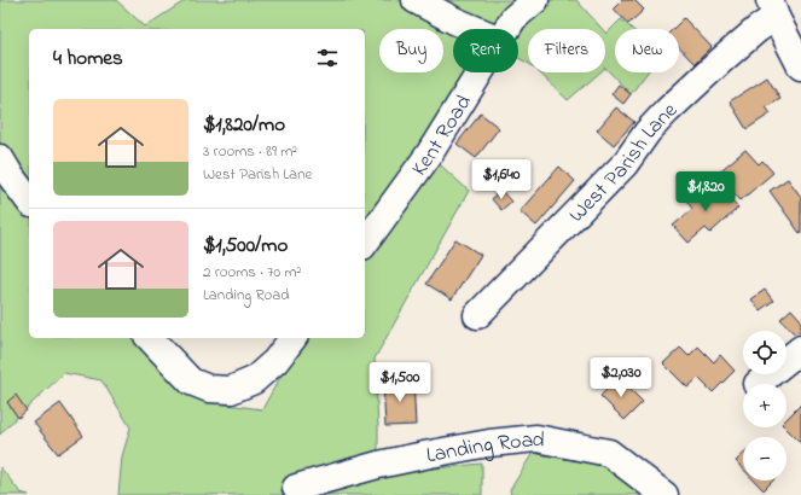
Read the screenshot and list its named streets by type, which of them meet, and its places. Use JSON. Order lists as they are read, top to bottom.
{
  "streets": {
    "street": ["Kent Road", "West Parish Lane", "Landing Road"]
  },
  "page": {
    "chip": [
      "Buy",
      "Rent",
      "Filters",
      "New"
    ],
    "heading": "4 homes",
    "list": [
      {
        "name": "$1,820/mo",
        "note": "3 rooms · 89 m² · West Parish Lane"
      },
      {
        "name": "$1,500/mo",
        "note": "2 rooms · 70 m² · Landing Road"
      }
    ],
    "price": [
      "$1,640",
      "$1,820",
      "$2,030",
      "$1,500"
    ],
    "map_buttons": ["+", "−"]
  }
}
